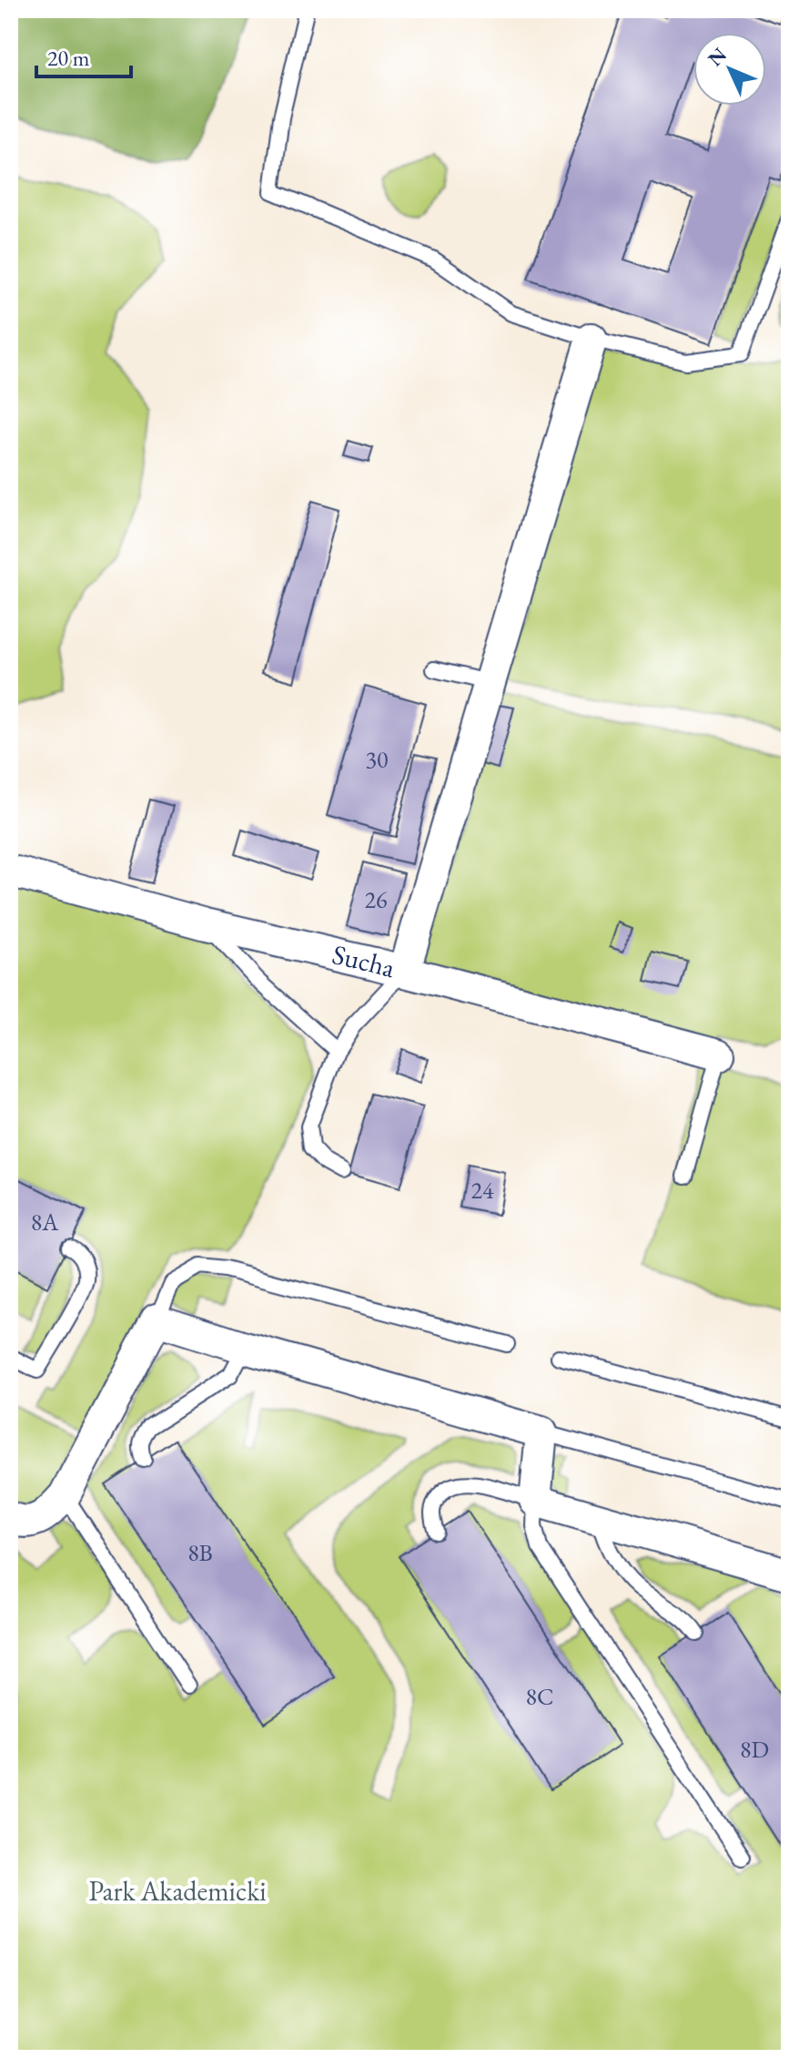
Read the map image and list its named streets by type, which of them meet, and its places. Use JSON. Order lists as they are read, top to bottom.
{
  "streets": {
    "street": ["Sucha"]
  },
  "parks": ["Park Akademicki"],
  "house_numbers": [
    "30",
    "26",
    "24",
    "8A",
    "8B",
    "8C",
    "8D"
  ],
  "scale_bar": "20 m",
  "north": "top left"
}
